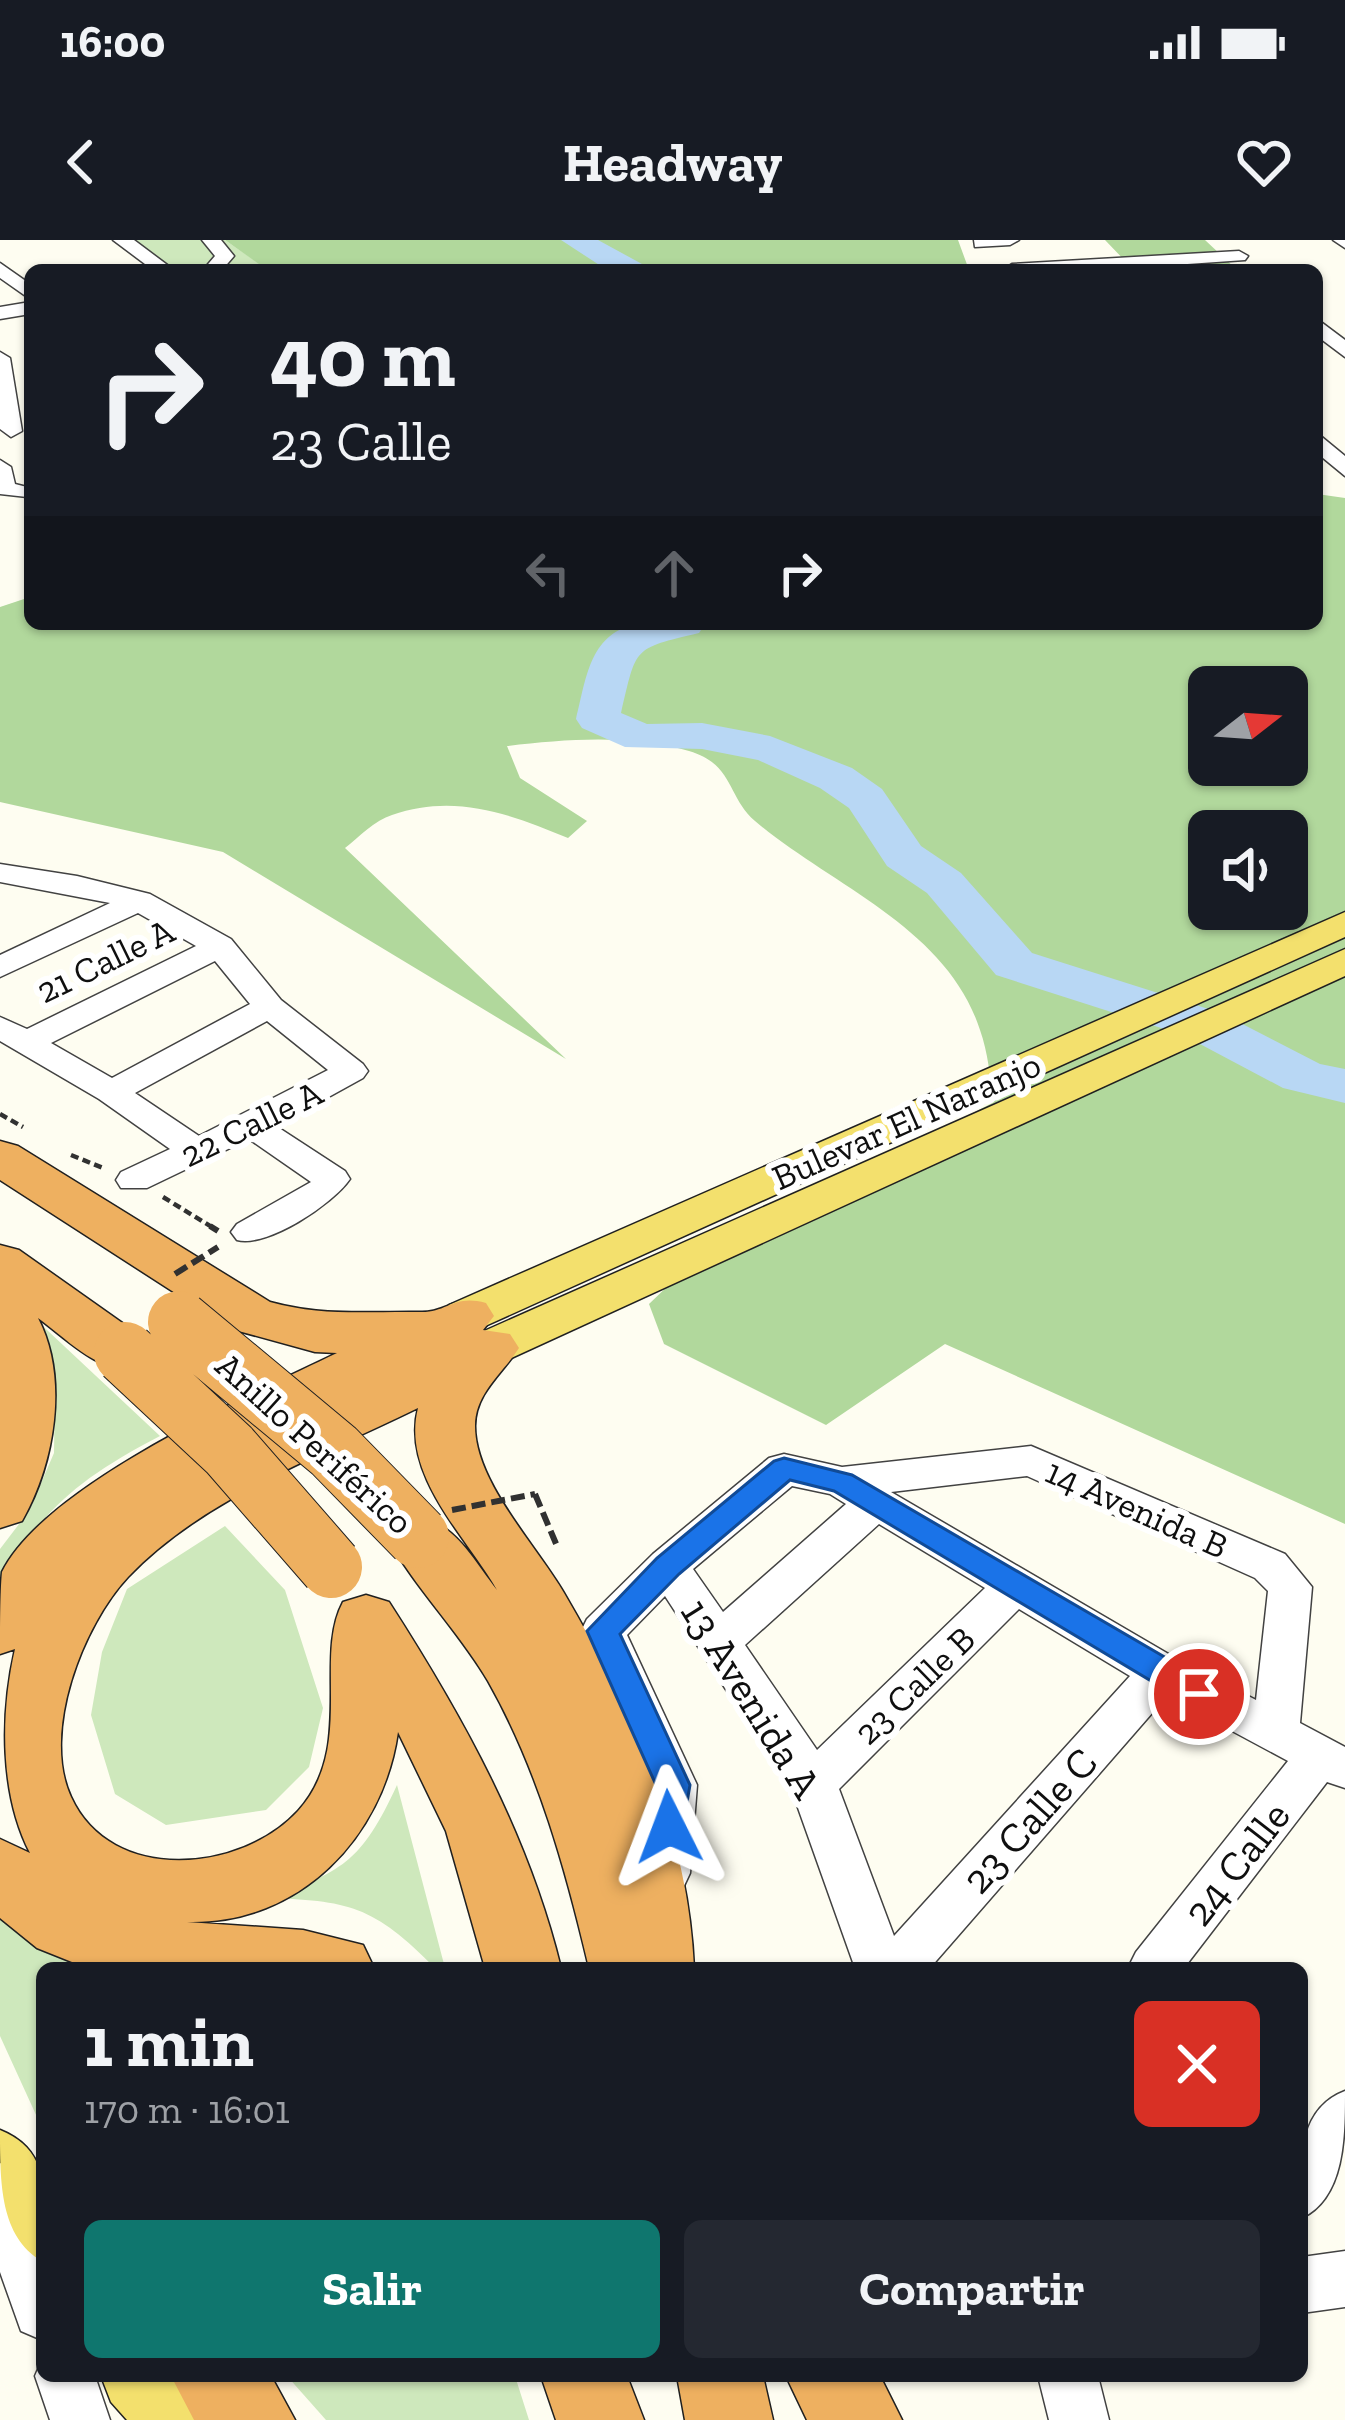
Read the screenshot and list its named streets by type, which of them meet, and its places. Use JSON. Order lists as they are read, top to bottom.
{
  "streets": {
    "highway": ["Anillo Periférico"],
    "main road": ["Bulevar El Naranjo"],
    "street": [
      "21 Calle A",
      "22 Calle A",
      "14 Avenida B",
      "23 Calle B",
      "13 Avenida A",
      "23 Calle C",
      "24 Calle"
    ]
  },
  "crossings": [
    ["14 Avenida B", "24 Calle"],
    ["23 Calle B", "13 Avenida A"]
  ],
  "north": "right",
  "page": {
    "status": "16:00",
    "header": "Headway",
    "turn": ["40 m", "23 Calle"],
    "heading": ["1 min", "170 m · 16:01"],
    "buttons": ["Salir", "Compartir"]
  }
}
